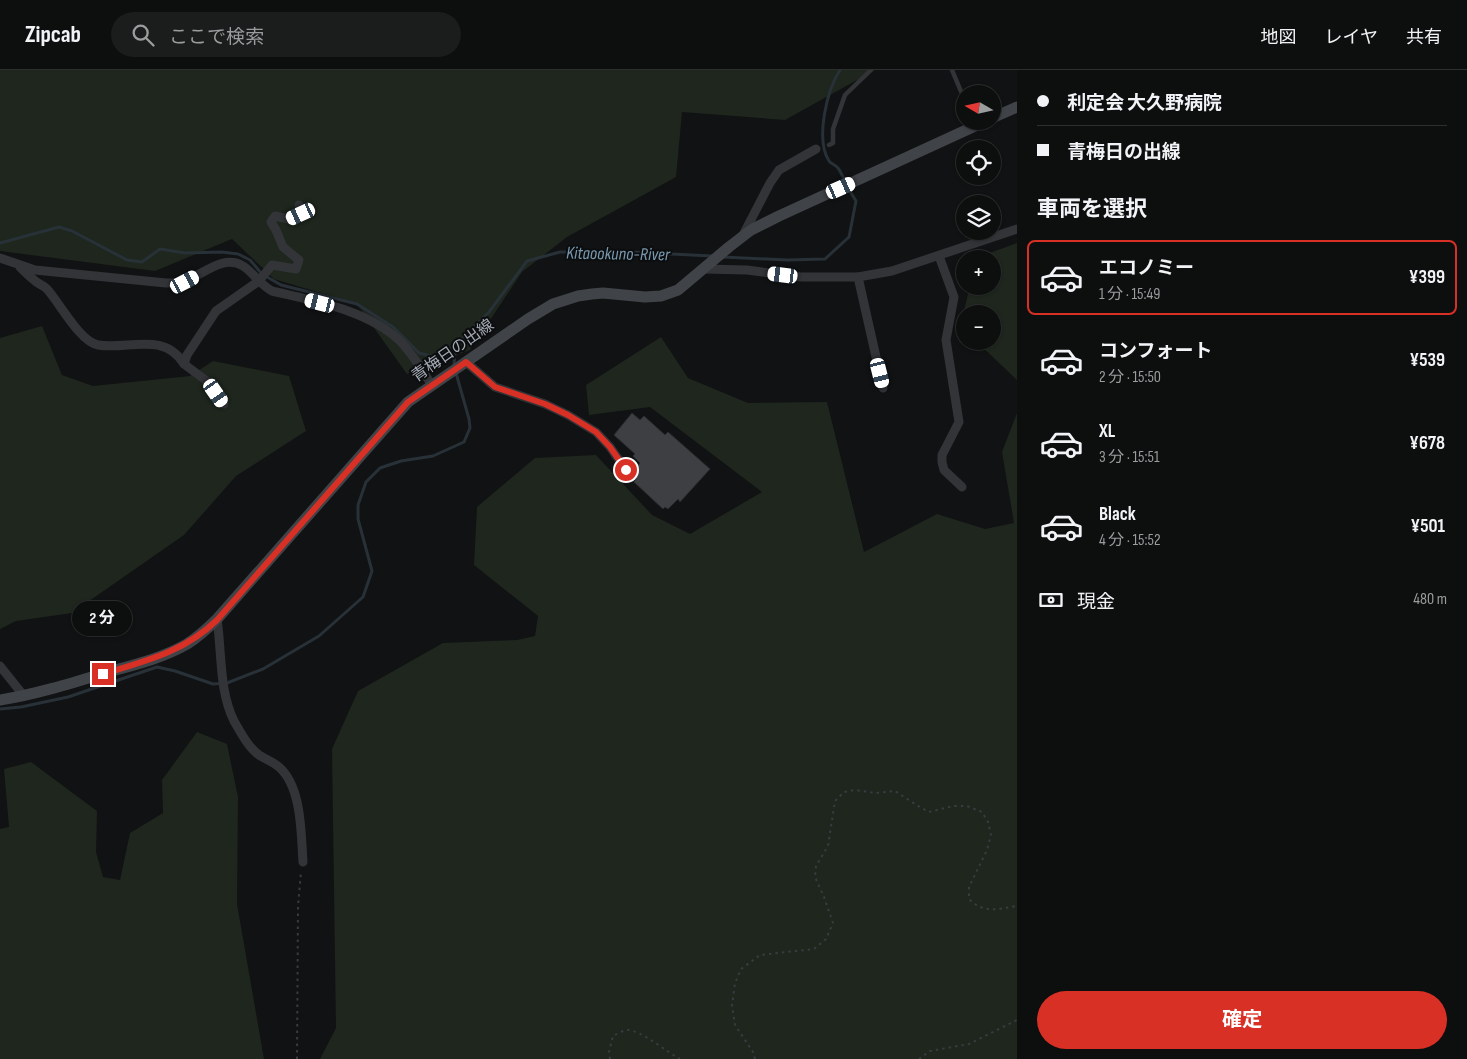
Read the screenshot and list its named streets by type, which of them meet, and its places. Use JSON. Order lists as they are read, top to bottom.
{
  "streets": {
    "main road": ["青梅日の出線"]
  },
  "water": ["Kitaookuno-River"],
  "north": "left",
  "page": {
    "header": "Zipcab",
    "search": "ここで検索",
    "nav": ["地図", "レイヤ", "共有"],
    "banner": ["利定会 大久野病院", "青梅日の出線"],
    "map_buttons": ["+", "−"],
    "heading": "車両を選択",
    "list": [
      {
        "name": "エコノミー",
        "note": "1 分 · 15:49",
        "value": "¥399"
      },
      {
        "name": "コンフォート",
        "note": "2 分 · 15:50",
        "value": "¥539"
      },
      {
        "name": "XL",
        "note": "3 分 · 15:51",
        "value": "¥678"
      },
      {
        "name": "Black",
        "note": "4 分 · 15:52",
        "value": "¥501"
      }
    ],
    "pay": ["現金", "480 m"],
    "bubble": "2 分",
    "buttons": "確定"
  }
}
